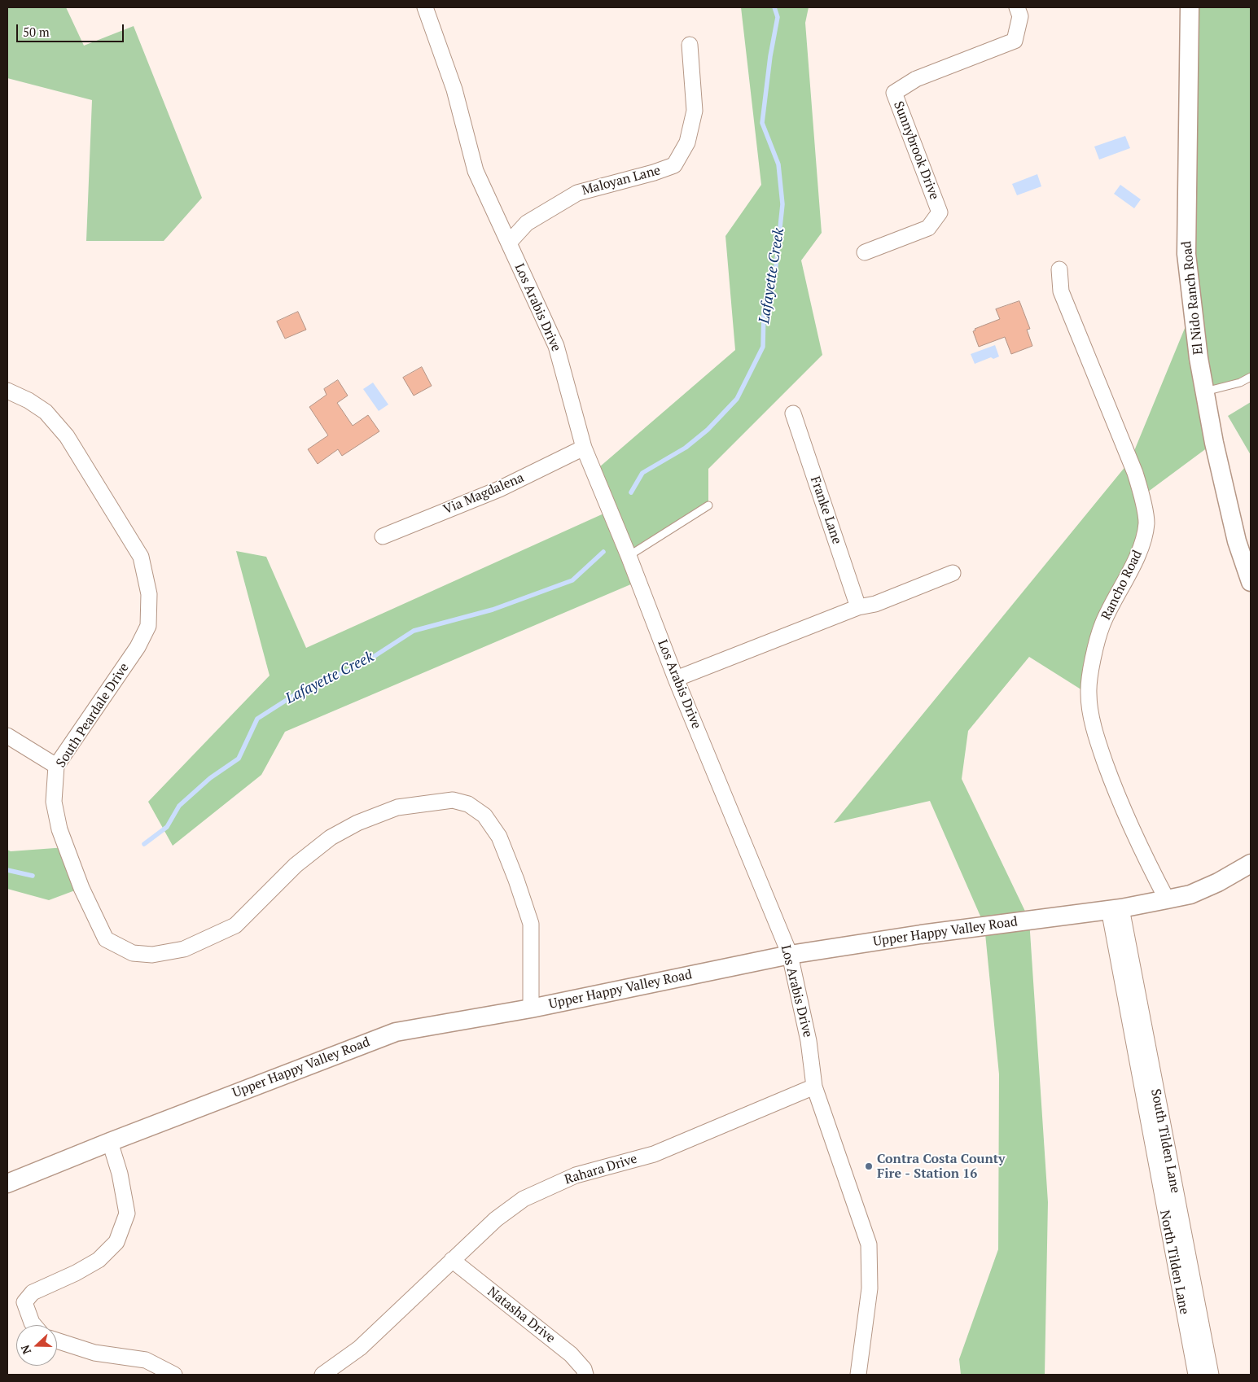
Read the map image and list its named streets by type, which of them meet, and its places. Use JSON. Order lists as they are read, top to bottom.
{
  "streets": {
    "street": [
      "Sunnybrook Drive",
      "Maloyan Lane",
      "El Nido Ranch Road",
      "Los Arabis Drive",
      "Via Magdalena",
      "Franke Lane",
      "Rancho Road",
      "South Peardale Drive",
      "Upper Happy Valley Road",
      "South Tilden Lane",
      "Rahara Drive",
      "North Tilden Lane",
      "Natasha Drive"
    ]
  },
  "crossings": [
    ["Maloyan Lane", "Los Arabis Drive"],
    ["Los Arabis Drive", "Via Magdalena"],
    ["Los Arabis Drive", "Upper Happy Valley Road"],
    ["Los Arabis Drive", "Rahara Drive"],
    ["Rancho Road", "Upper Happy Valley Road"],
    ["South Peardale Drive", "Upper Happy Valley Road"],
    ["Upper Happy Valley Road", "South Tilden Lane"],
    ["Upper Happy Valley Road", "North Tilden Lane"],
    ["South Tilden Lane", "North Tilden Lane"],
    ["Rahara Drive", "Natasha Drive"]
  ],
  "water": ["Lafayette Creek"],
  "places": ["Contra Costa County Fire - Station 16"],
  "scale_bar": "50 m",
  "north": "left"
}
